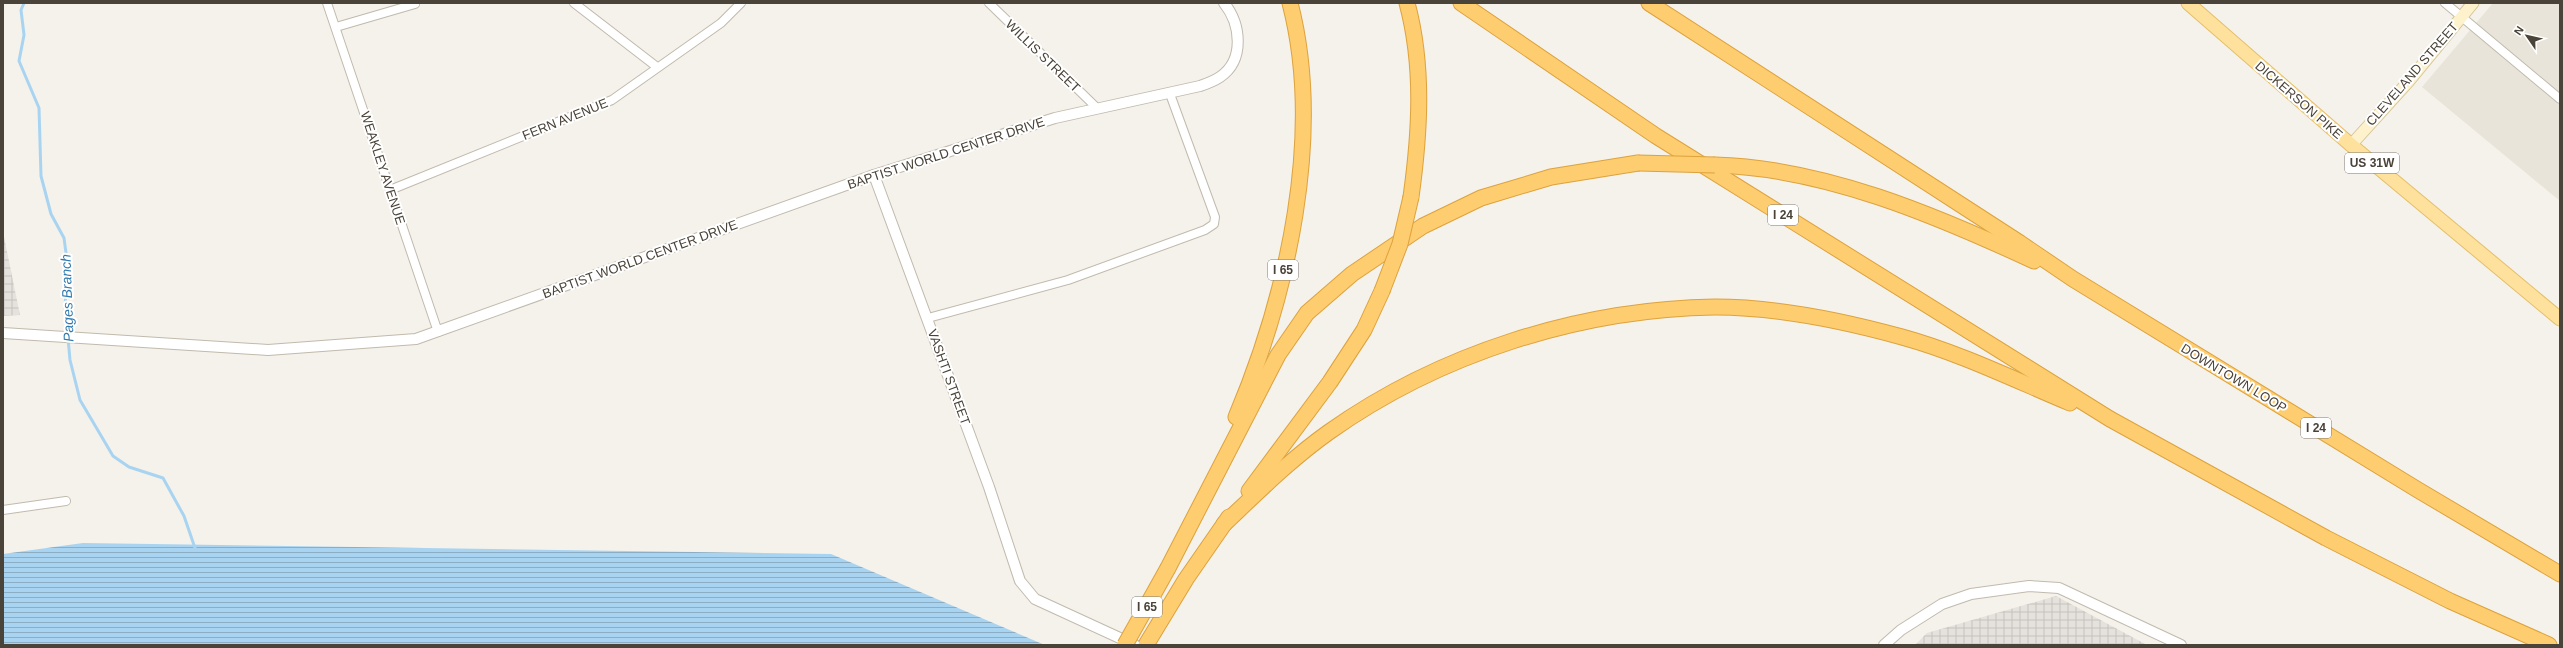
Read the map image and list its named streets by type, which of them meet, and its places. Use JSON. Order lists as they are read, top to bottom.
{
  "streets": {
    "highway": ["I 24", "I 65", "DOWNTOWN LOOP"],
    "main road": ["CLEVELAND STREET", "DICKERSON PIKE", "US 31W"],
    "street": [
      "WILLIS STREET",
      "FERN AVENUE",
      "BAPTIST WORLD CENTER DRIVE",
      "WEAKLEY AVENUE",
      "VASHTI STREET"
    ]
  },
  "crossings": [
    ["WILLIS STREET", "BAPTIST WORLD CENTER DRIVE"],
    ["CLEVELAND STREET", "DICKERSON PIKE"],
    ["FERN AVENUE", "WEAKLEY AVENUE"],
    ["BAPTIST WORLD CENTER DRIVE", "WEAKLEY AVENUE"],
    ["BAPTIST WORLD CENTER DRIVE", "VASHTI STREET"],
    ["I 24", "DOWNTOWN LOOP"]
  ],
  "water": ["Pages Branch"],
  "north": "top left"
}
